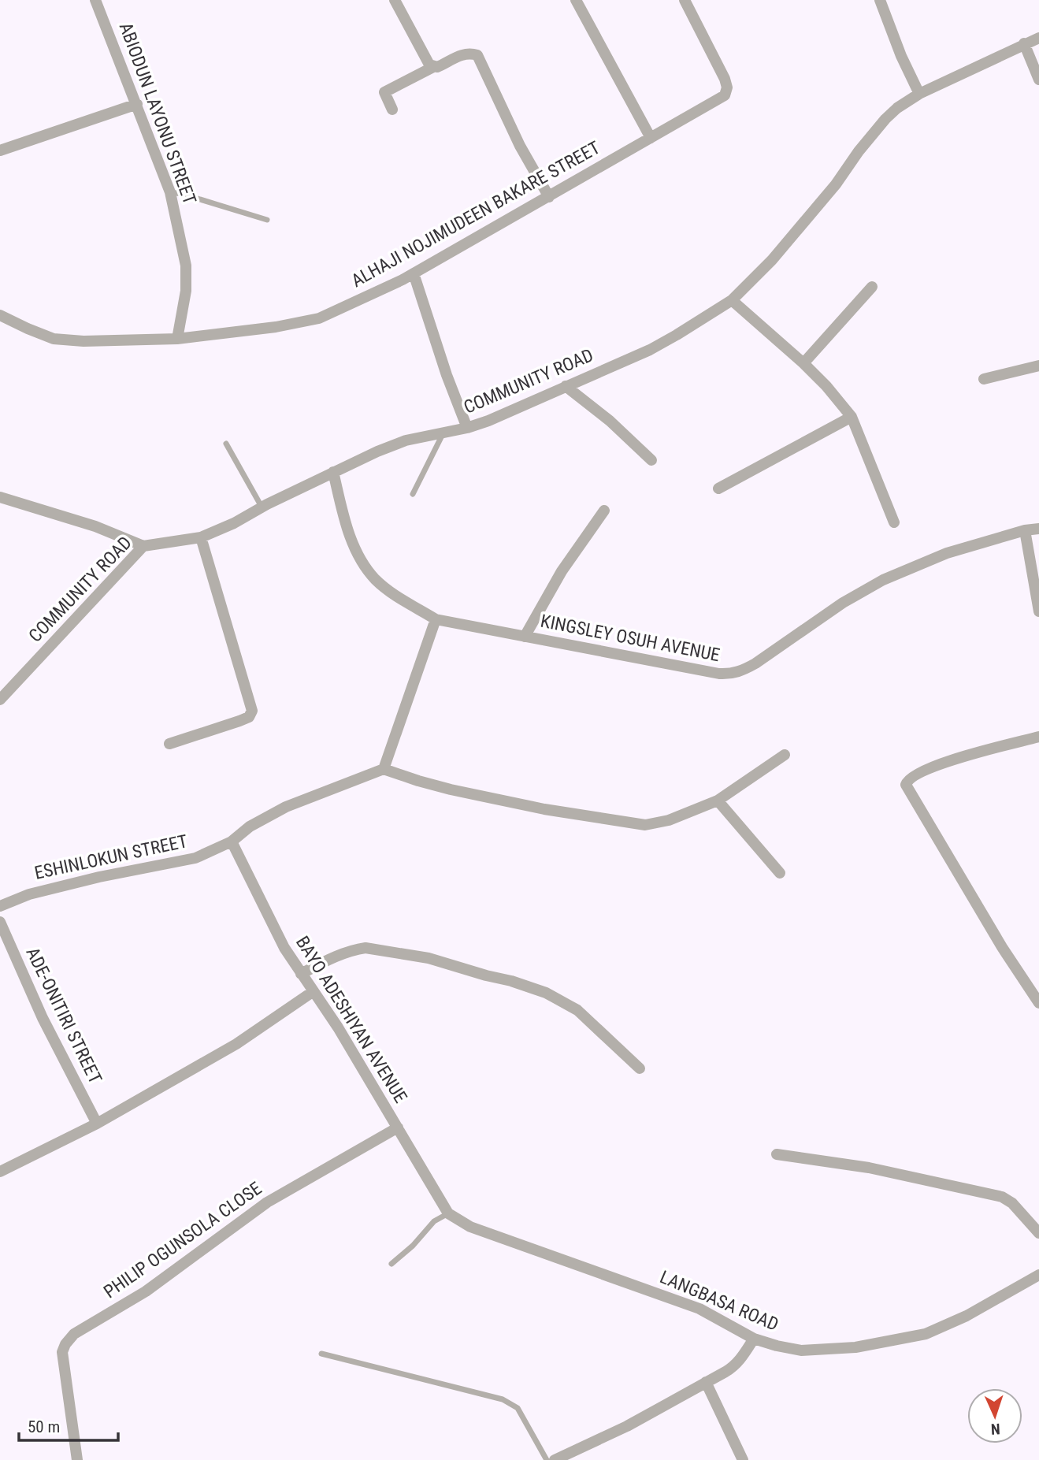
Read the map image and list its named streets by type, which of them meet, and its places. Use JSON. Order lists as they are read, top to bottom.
{
  "streets": {
    "street": [
      "ABIODUN LAYONU STREET",
      "ALHAJI NOJIMUDEEN BAKARE STREET",
      "COMMUNITY ROAD",
      "KINGSLEY OSUH AVENUE",
      "ESHINLOKUN STREET",
      "ADE-ONITIRI STREET",
      "BAYO ADESHIYAN AVENUE",
      "PHILIP OGUNSOLA CLOSE",
      "LANGBASA ROAD"
    ]
  },
  "crossings": [
    ["ABIODUN LAYONU STREET", "ALHAJI NOJIMUDEEN BAKARE STREET"],
    ["COMMUNITY ROAD", "KINGSLEY OSUH AVENUE"],
    ["ESHINLOKUN STREET", "BAYO ADESHIYAN AVENUE"],
    ["BAYO ADESHIYAN AVENUE", "PHILIP OGUNSOLA CLOSE"],
    ["BAYO ADESHIYAN AVENUE", "LANGBASA ROAD"]
  ],
  "scale_bar": "50 m",
  "north": "bottom"
}
